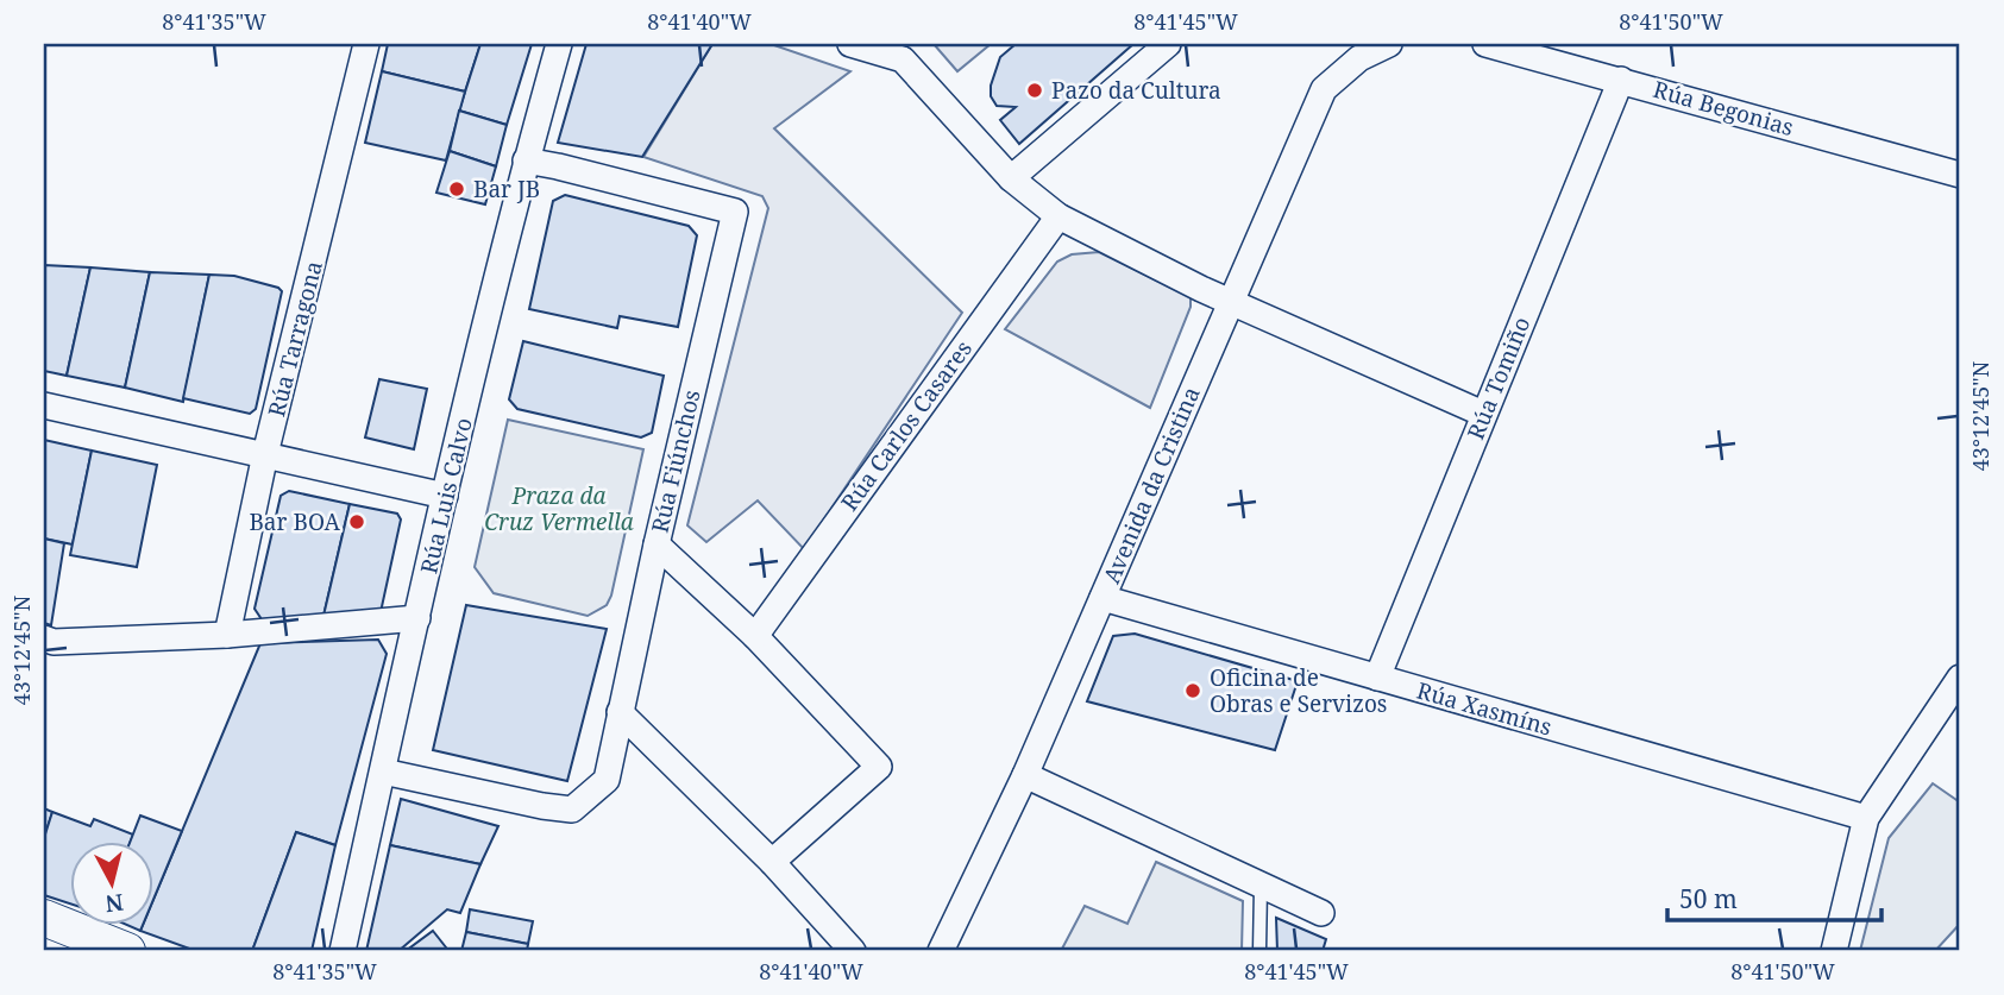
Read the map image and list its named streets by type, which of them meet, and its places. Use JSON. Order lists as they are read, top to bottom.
{
  "streets": {
    "street": [
      "Rúa Begonias",
      "Rúa Tarragona",
      "Rúa Tomiño",
      "Rúa Carlos Casares",
      "Rúa Fiúnchos",
      "Avenida da Cristina",
      "Rúa Luis Calvo",
      "Rúa Xasmíns"
    ]
  },
  "crossings": [
    ["Rúa Begonias", "Rúa Tomiño"],
    ["Rúa Tomiño", "Rúa Xasmíns"],
    ["Rúa Fiúnchos", "Rúa Luis Calvo"],
    ["Avenida da Cristina", "Rúa Xasmíns"]
  ],
  "parks": ["Praza da Cruz Vermella"],
  "places": [
    "Pazo da Cultura",
    "Bar JB",
    "Bar BOA",
    "Oficina de Obras e Servizos"
  ],
  "scale_bar": "50 m",
  "north": "bottom",
  "coordinates": [
    "8°41'35\"W",
    "8°41'40\"W",
    "8°41'45\"W",
    "8°41'50\"W",
    "43°12'45\"N"
  ]
}
